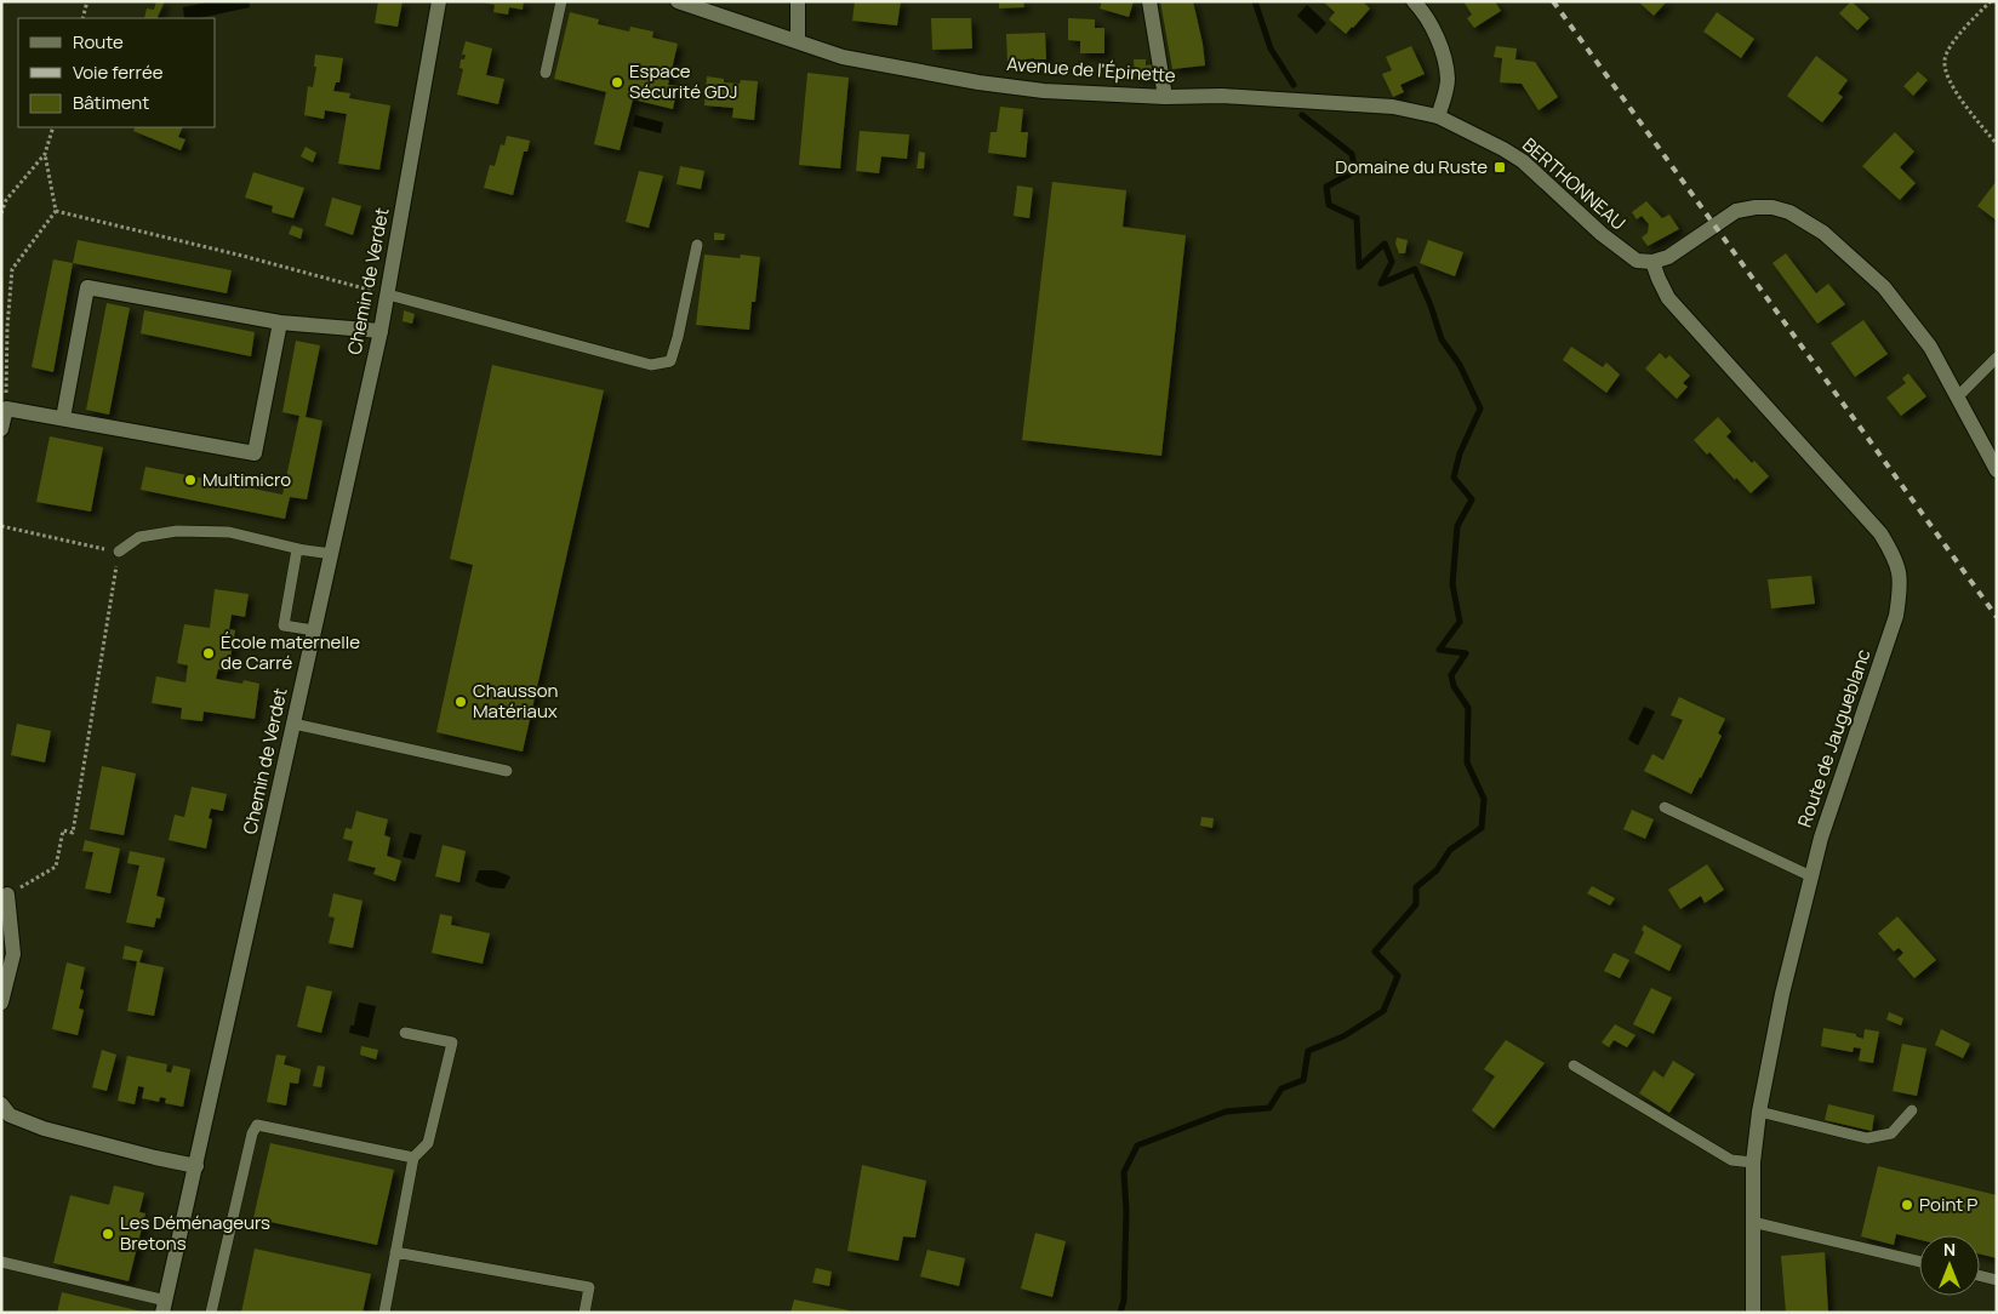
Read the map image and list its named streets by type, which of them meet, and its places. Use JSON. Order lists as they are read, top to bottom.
{
  "streets": {
    "street": [
      "Avenue de l'Épinette",
      "BERTHONNEAU",
      "Chemin de Verdet",
      "Route de Jaugueblanc"
    ]
  },
  "crossings": [
    ["Avenue de l'Épinette", "BERTHONNEAU"],
    ["BERTHONNEAU", "Route de Jaugueblanc"]
  ],
  "places": {
    "other": [
      "Espace Sécurité GDJ",
      "Multimicro",
      "École maternelle de Carré",
      "Chausson Matériaux",
      "Point P",
      "Les Déménageurs Bretons"
    ],
    "transit": ["Domaine du Ruste"]
  },
  "legend": ["Route", "Voie ferrée", "Bâtiment"],
  "north": "top"
}
